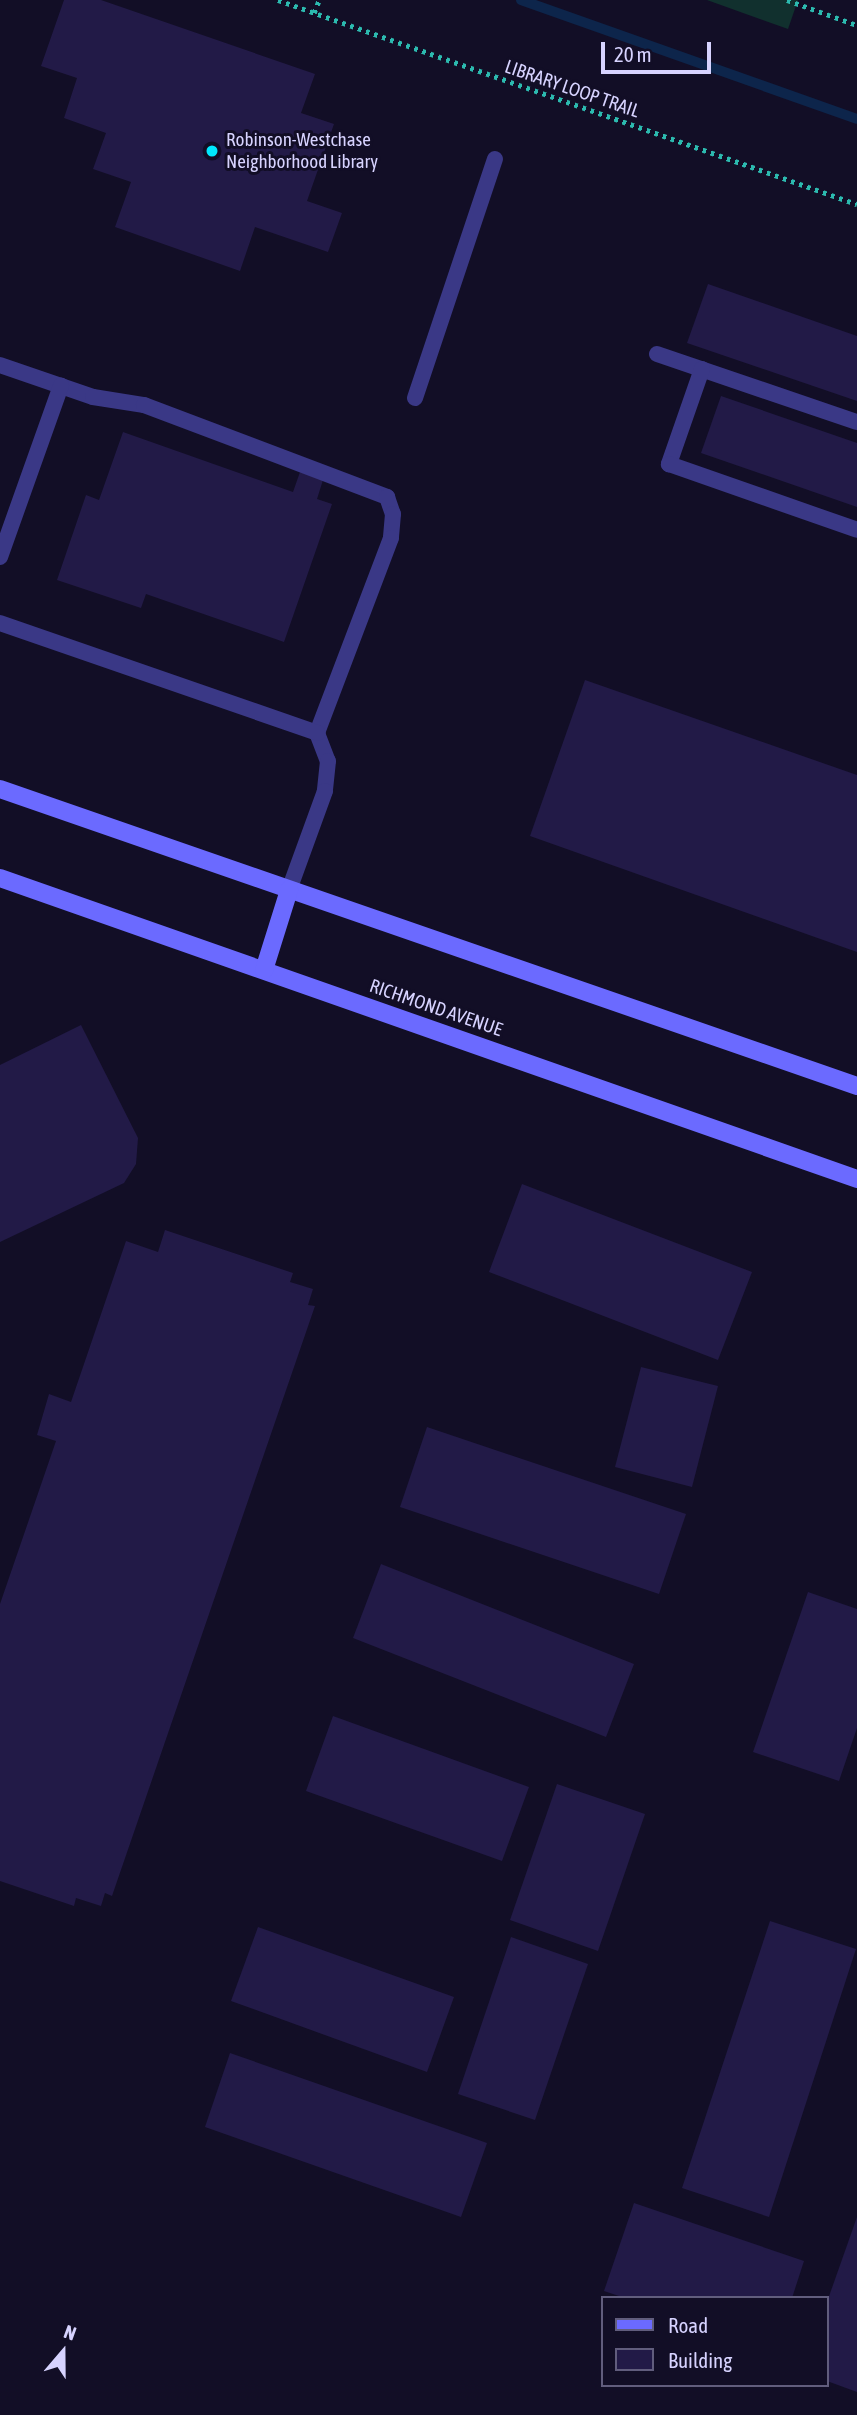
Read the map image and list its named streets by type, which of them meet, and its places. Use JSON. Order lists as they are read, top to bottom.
{
  "streets": {
    "main road": ["RICHMOND AVENUE"],
    "path": ["LIBRARY LOOP TRAIL"]
  },
  "places": ["Robinson-Westchase Neighborhood Library"],
  "legend": ["Road", "Building"],
  "scale_bar": "20 m",
  "north": "top"
}
